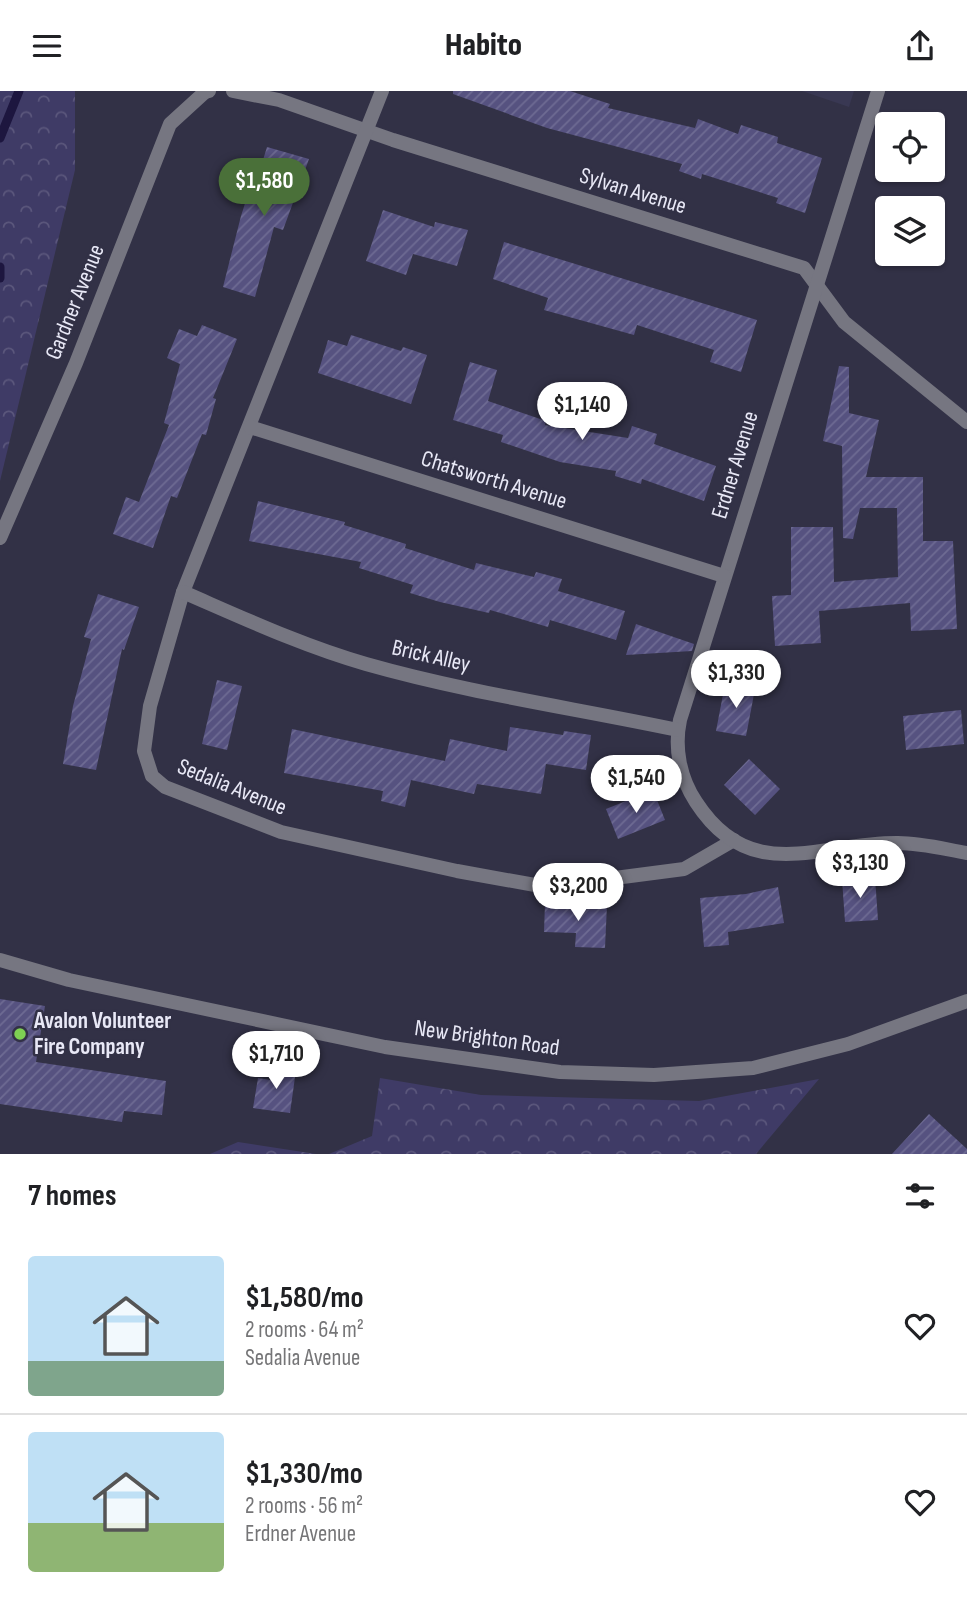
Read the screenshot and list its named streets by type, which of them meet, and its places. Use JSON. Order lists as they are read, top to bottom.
{
  "streets": {
    "street": [
      "Sylvan Avenue",
      "Gardner Avenue",
      "Erdner Avenue",
      "Chatsworth Avenue",
      "Brick Alley",
      "Sedalia Avenue",
      "New Brighton Road"
    ]
  },
  "crossings": [
    ["Sylvan Avenue", "Erdner Avenue"],
    ["Sylvan Avenue", "Sedalia Avenue"],
    ["Erdner Avenue", "Chatsworth Avenue"],
    ["Erdner Avenue", "Brick Alley"],
    ["Erdner Avenue", "Sedalia Avenue"],
    ["Chatsworth Avenue", "Sedalia Avenue"],
    ["Brick Alley", "Sedalia Avenue"]
  ],
  "places": ["Avalon Volunteer Fire Company"],
  "page": {
    "header": "Habito",
    "price": [
      "$1,580",
      "$1,140",
      "$1,330",
      "$1,540",
      "$3,130",
      "$3,200",
      "$1,710"
    ],
    "heading": "7 homes",
    "list": [
      {
        "name": "$1,580/mo",
        "note": "2 rooms · 64 m² · Sedalia Avenue"
      },
      {
        "name": "$1,330/mo",
        "note": "2 rooms · 56 m² · Erdner Avenue"
      }
    ]
  }
}
